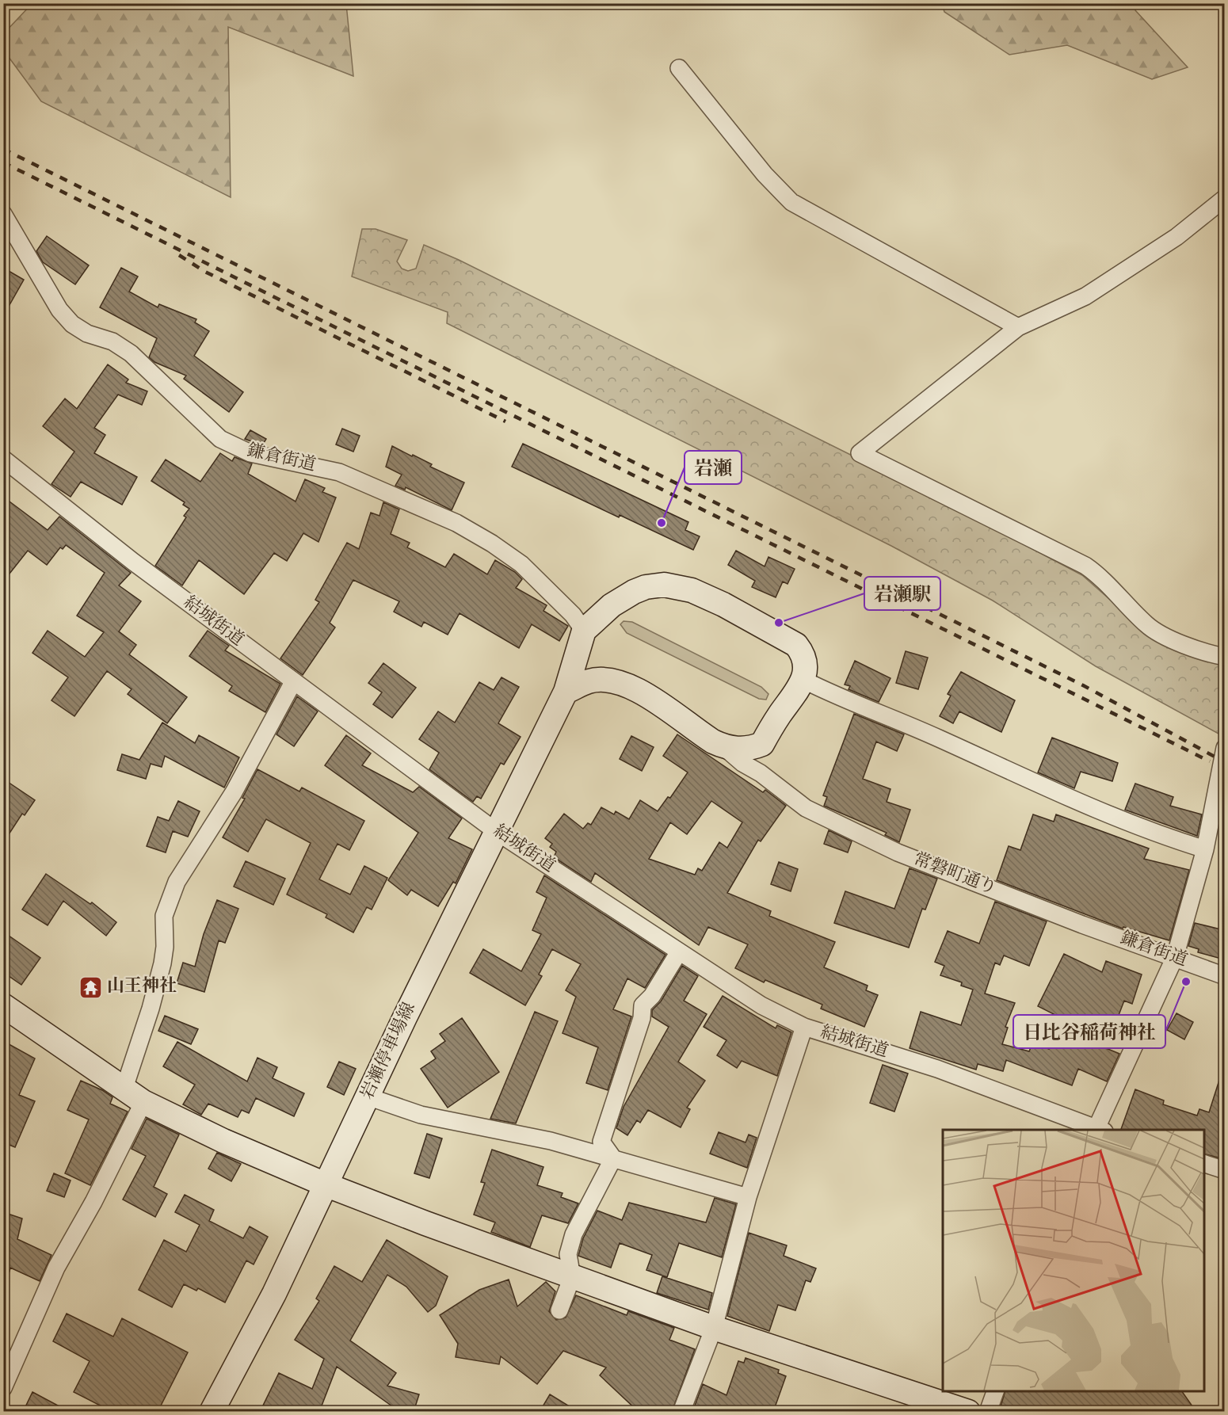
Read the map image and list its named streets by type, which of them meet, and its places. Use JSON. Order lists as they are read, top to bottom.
{
  "streets": {
    "street": [
      "鎌倉街道",
      "結城街道",
      "常磐町通り",
      "岩瀬停車場線"
    ]
  },
  "crossings": [
    ["鎌倉街道", "常磐町通り"],
    ["鎌倉街道", "岩瀬停車場線"],
    ["結城街道", "岩瀬停車場線"]
  ],
  "places": {
    "other": ["岩瀬", "岩瀬駅", "日比谷稲荷神社"],
    "temple": ["山王神社"]
  }
}
